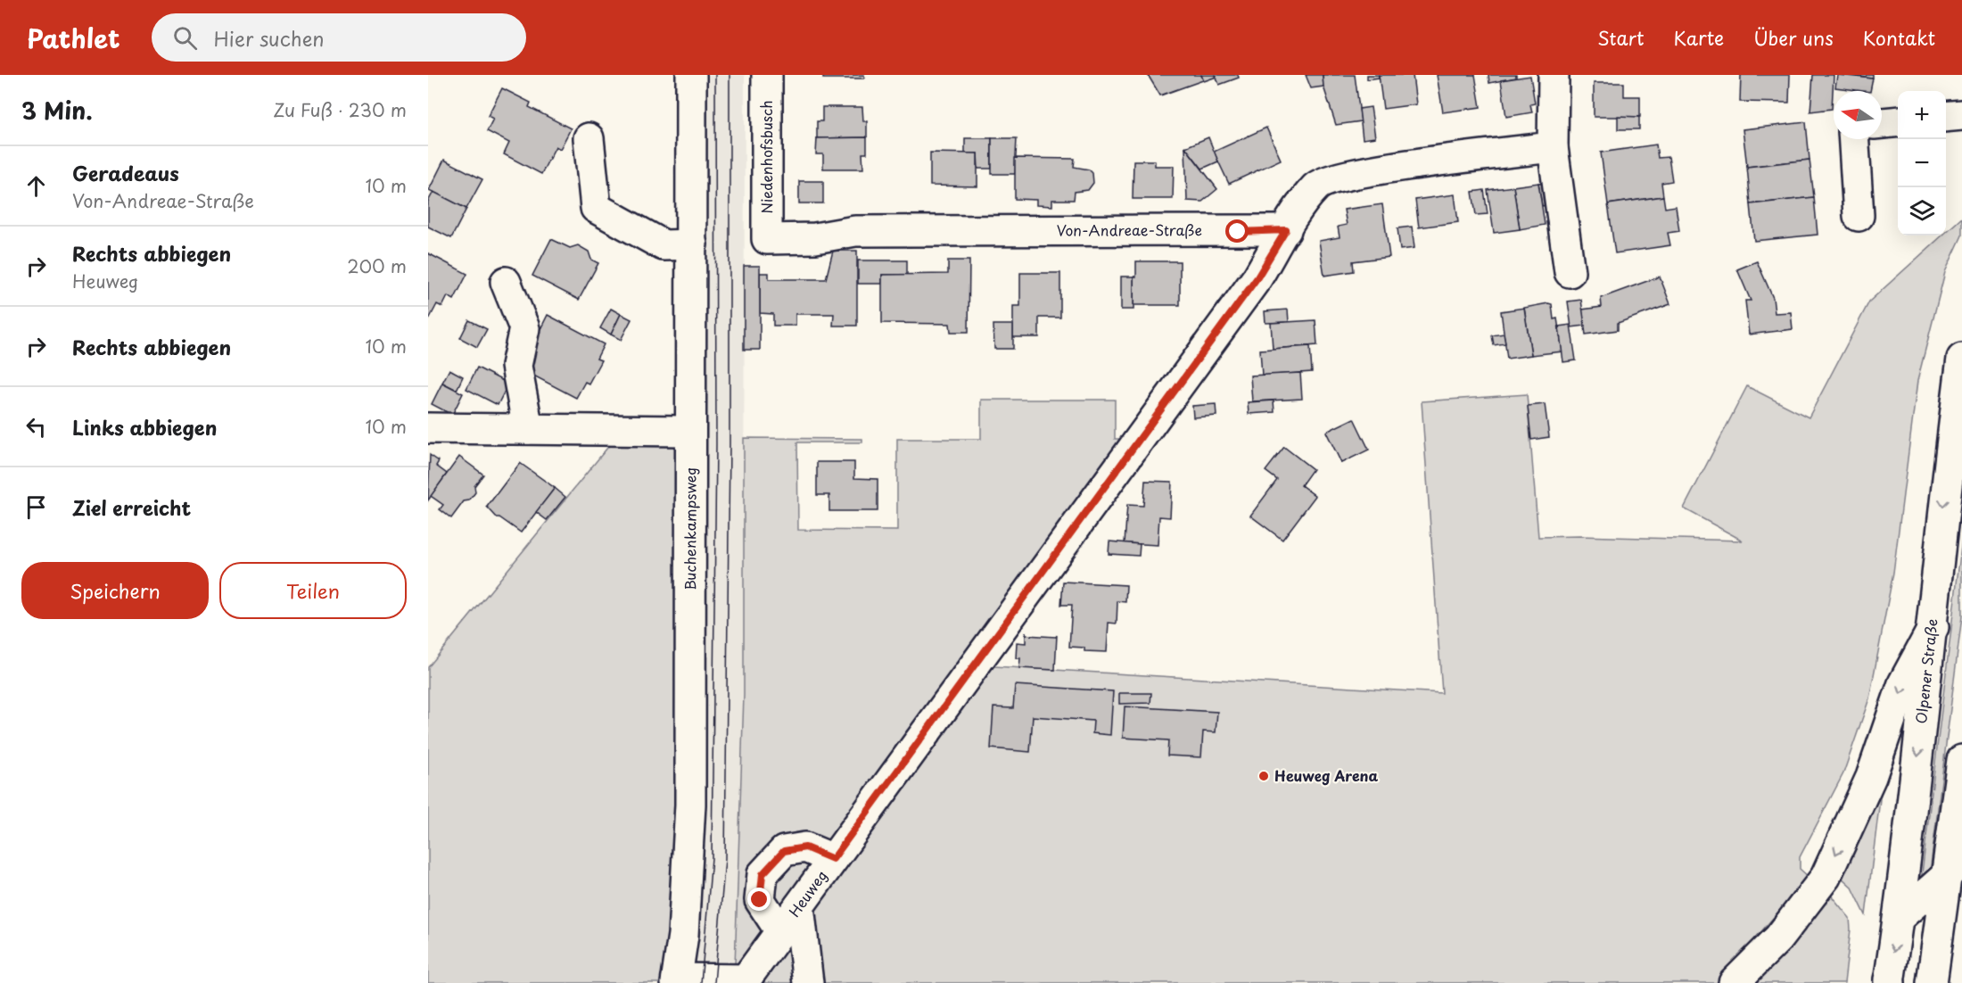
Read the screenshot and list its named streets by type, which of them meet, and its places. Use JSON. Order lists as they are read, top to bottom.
{
  "streets": {
    "main road": [
      "Niedenhofsbusch",
      "Von-Andreae-Straße",
      "Buchenkampsweg",
      "Olpener Straße",
      "Heuweg"
    ]
  },
  "crossings": [
    ["Niedenhofsbusch", "Von-Andreae-Straße"],
    ["Von-Andreae-Straße", "Heuweg"],
    ["Buchenkampsweg", "Heuweg"]
  ],
  "places": ["Heuweg Arena"],
  "north": "left",
  "page": {
    "header": "Pathlet",
    "search": "Hier suchen",
    "nav": [
      "Start",
      "Karte",
      "Über uns",
      "Kontakt"
    ],
    "heading": ["3 Min.", "Zu Fuß · 230 m"],
    "map_buttons": ["+", "−"],
    "list": [
      ["Geradeaus", "Von-Andreae-Straße", "10 m"],
      ["Rechts abbiegen", "Heuweg", "200 m"],
      ["Rechts abbiegen", "10 m"],
      ["Links abbiegen", "10 m"],
      "Ziel erreicht"
    ],
    "buttons": ["Speichern", "Teilen"]
  }
}
